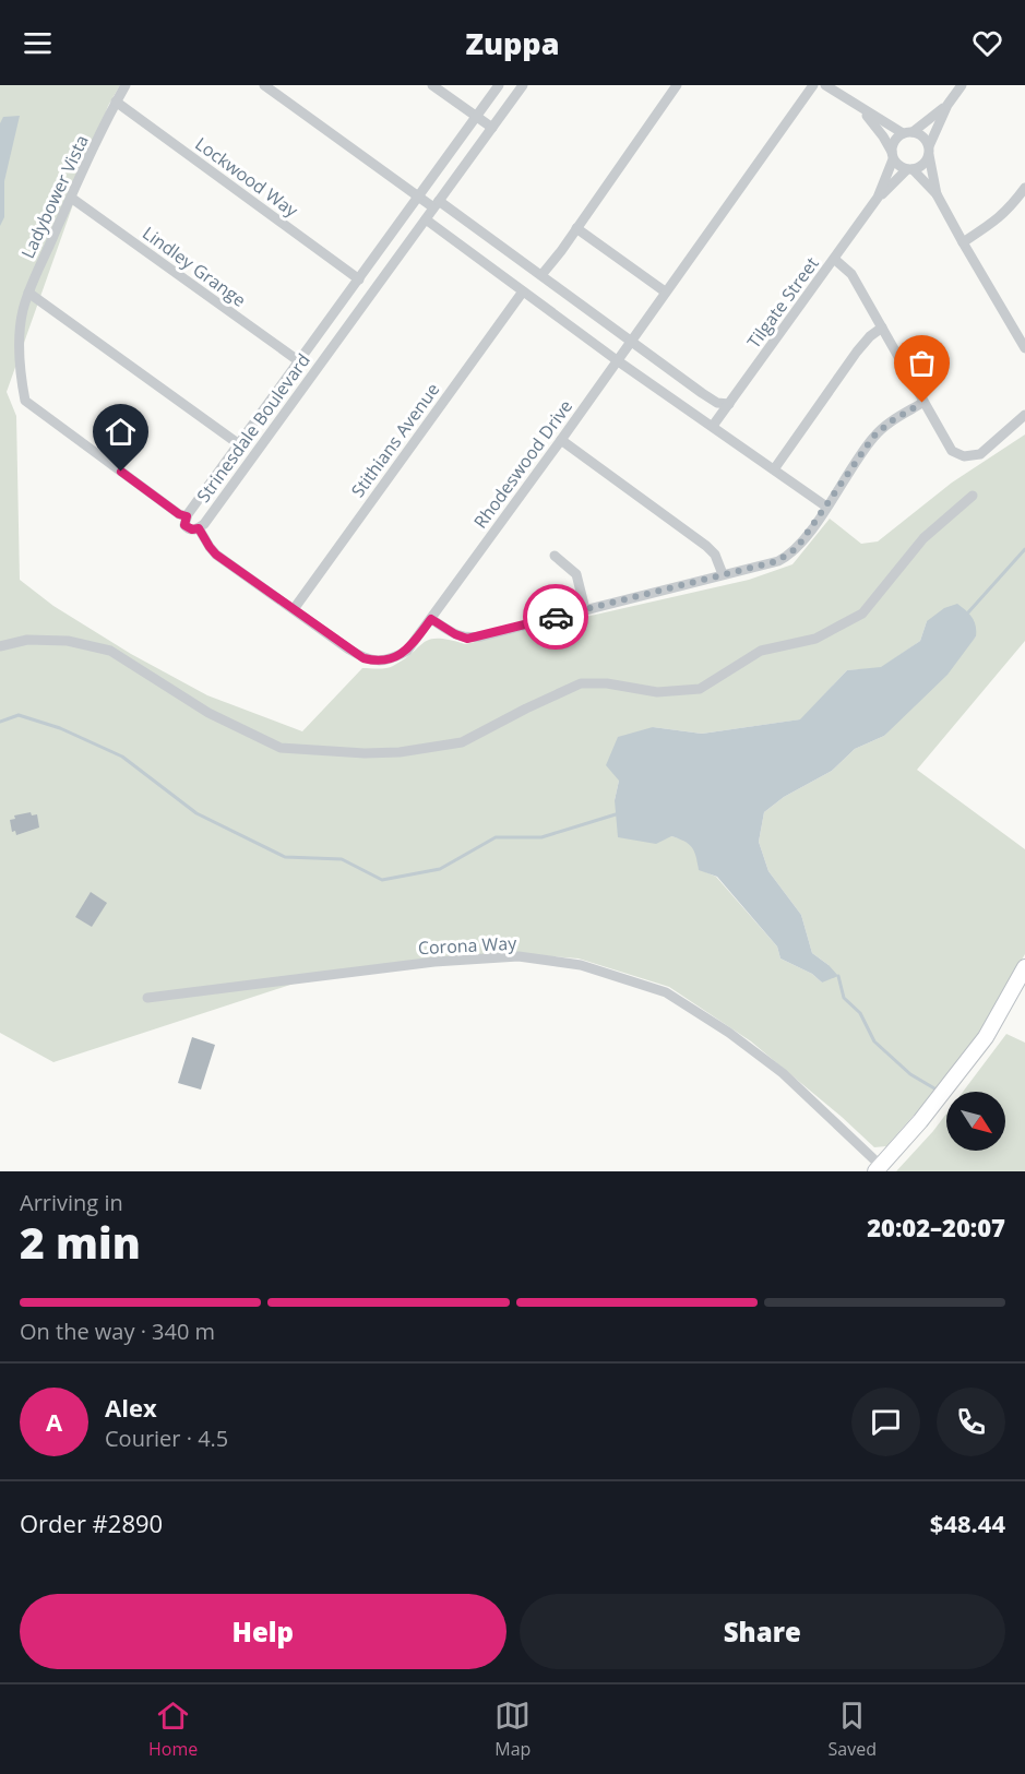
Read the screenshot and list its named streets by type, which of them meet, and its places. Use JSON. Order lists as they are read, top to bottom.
{
  "streets": {
    "street": [
      "Lockwood Way",
      "Ladybower Vista",
      "Lindley Grange",
      "Tilgate Street",
      "Strinesdale Boulevard",
      "Stithians Avenue",
      "Rhodeswood Drive",
      "Corona Way"
    ]
  },
  "crossings": [
    ["Lockwood Way", "Ladybower Vista"],
    ["Lockwood Way", "Strinesdale Boulevard"],
    ["Ladybower Vista", "Lindley Grange"],
    ["Ladybower Vista", "Strinesdale Boulevard"],
    ["Lindley Grange", "Strinesdale Boulevard"],
    ["Strinesdale Boulevard", "Rhodeswood Drive"],
    ["Stithians Avenue", "Rhodeswood Drive"]
  ],
  "north": "bottom right",
  "page": {
    "header": "Zuppa",
    "heading": ["2 min", "Arriving in", "20:02–20:07"],
    "panel": [
      "Alex",
      "Courier · 4.5",
      "Order #2890",
      "$48.44"
    ],
    "bar": "On the way · 340 m",
    "round": "A",
    "buttons": ["Help", "Share"],
    "tabs": ["Home", "Map", "Saved"]
  }
}
